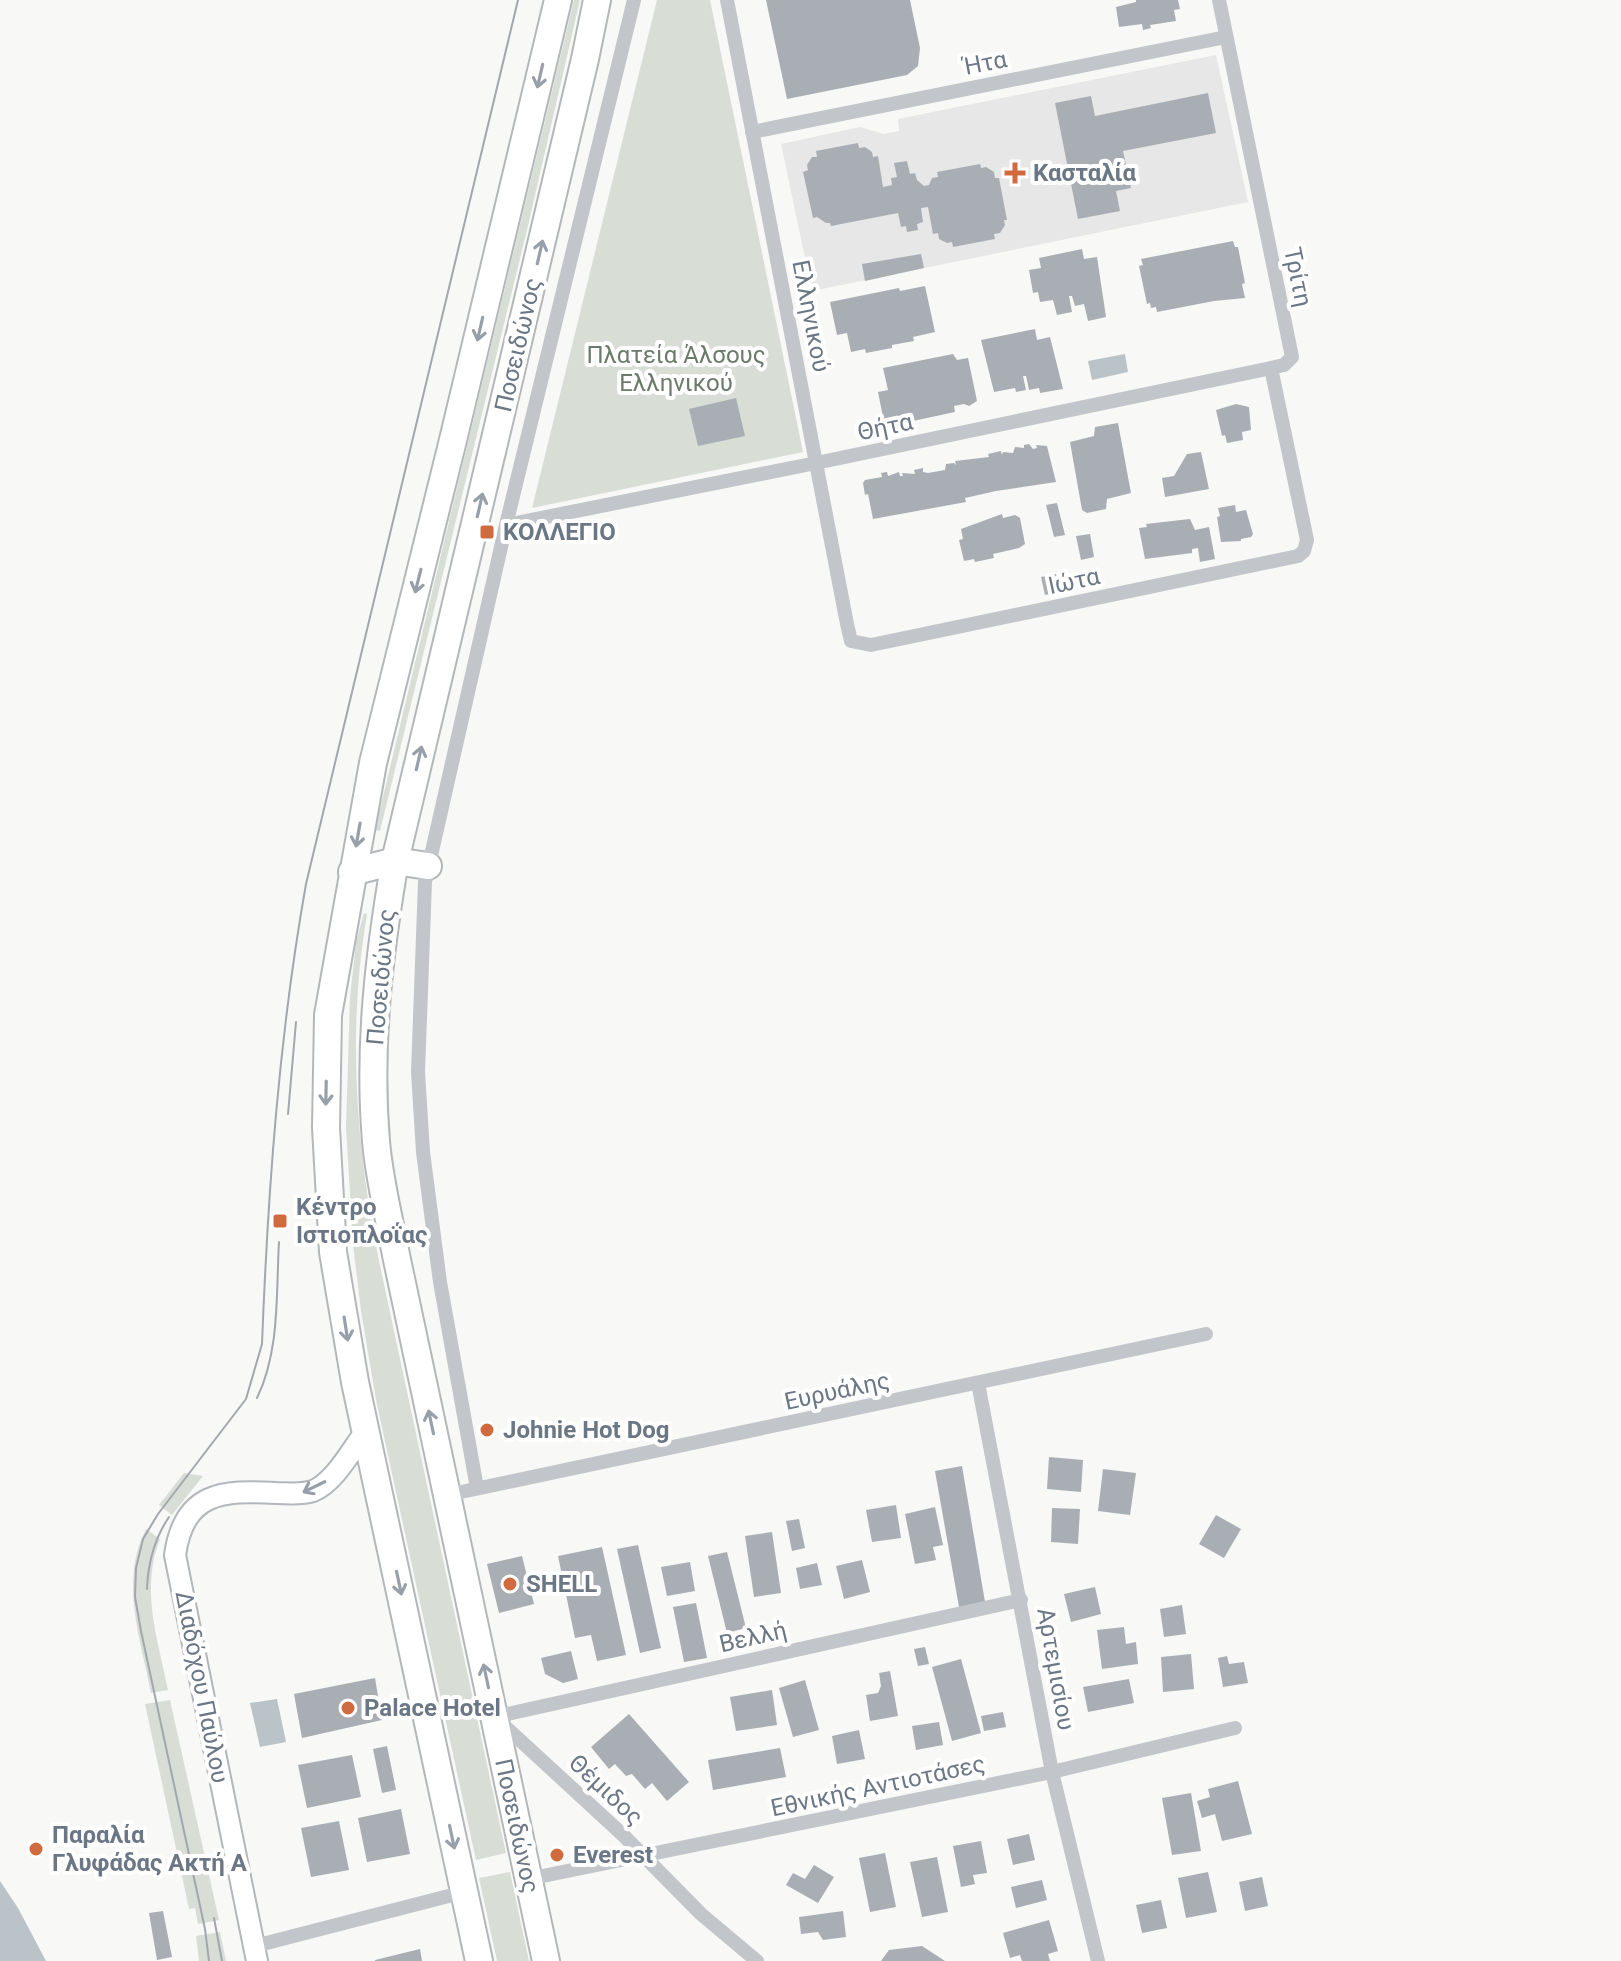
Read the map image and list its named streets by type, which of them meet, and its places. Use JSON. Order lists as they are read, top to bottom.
{
  "streets": {
    "highway": ["Ποσειδώνος"],
    "street": [
      "Ήτα",
      "Τρίτη",
      "Ελληνικού",
      "Θήτα",
      "Ιώτα",
      "Ευρυάλης",
      "Βελλή",
      "Αρτεμισίου",
      "Διαδόχου Παύλου",
      "Εθνικής Αντιοτάσες",
      "Θέμιδος"
    ]
  },
  "crossings": [
    ["Ήτα", "Τρίτη"],
    ["Ήτα", "Ελληνικού"],
    ["Τρίτη", "Θήτα"],
    ["Τρίτη", "Ιώτα"],
    ["Ελληνικού", "Θήτα"],
    ["Ελληνικού", "Ιώτα"],
    ["Ποσειδώνος", "Ευρυάλης"],
    ["Ποσειδώνος", "Βελλή"],
    ["Ποσειδώνος", "Διαδόχου Παύλου"],
    ["Ποσειδώνος", "Εθνικής Αντιοτάσες"],
    ["Ποσειδώνος", "Θέμιδος"],
    ["Θήτα", "Ιώτα"],
    ["Ευρυάλης", "Αρτεμισίου"],
    ["Βελλή", "Αρτεμισίου"],
    ["Βελλή", "Θέμιδος"],
    ["Αρτεμισίου", "Εθνικής Αντιοτάσες"],
    ["Εθνικής Αντιοτάσες", "Θέμιδος"]
  ],
  "one_way": ["Διαδόχου Παύλου"],
  "parks": ["Πλατεία Άλσους Ελληνικού"],
  "places": {
    "health": ["Κασταλία"],
    "transit": ["ΚΟΛΛΕΓΙΟ", "Κέντρο Ιστιοπλοΐας"],
    "other": [
      "Johnie Hot Dog",
      "SHELL",
      "Palace Hotel",
      "Παραλία Γλυφάδας Ακτή Α",
      "Everest"
    ]
  }
}
